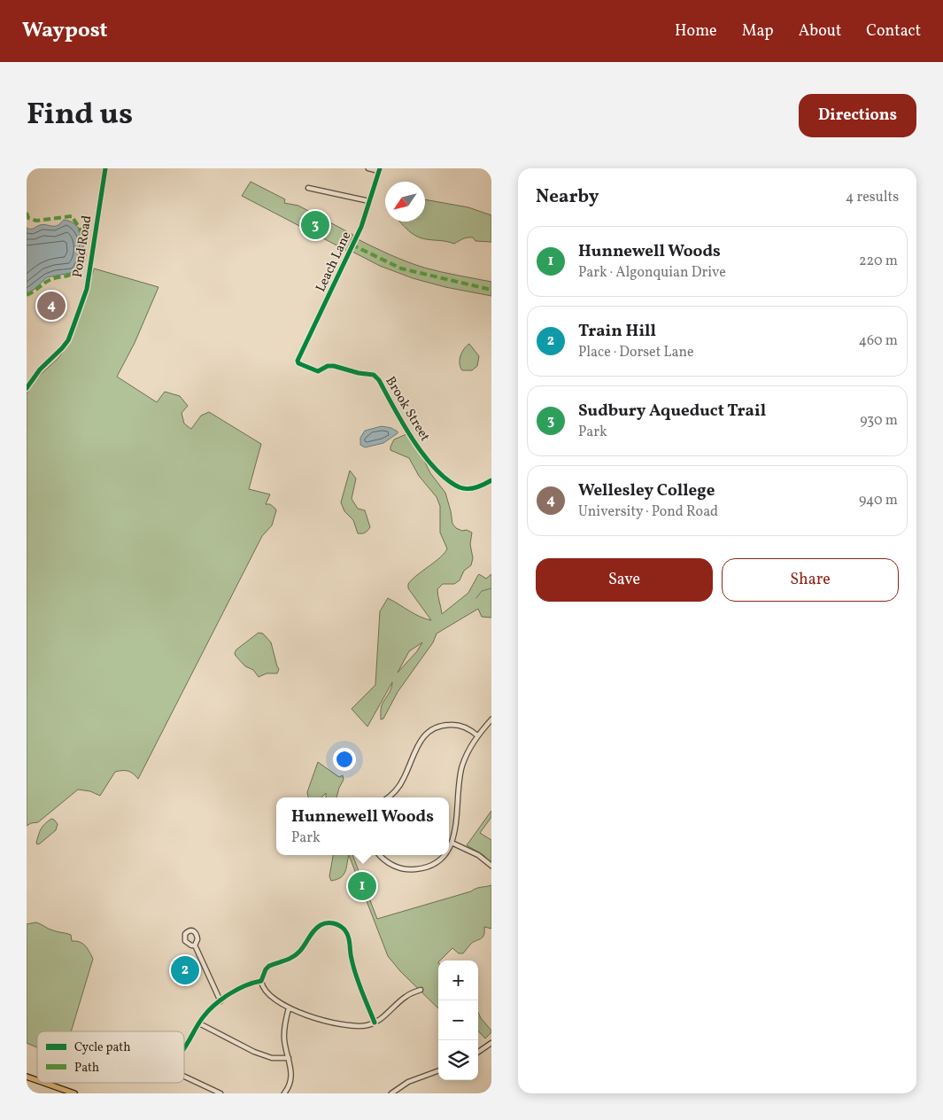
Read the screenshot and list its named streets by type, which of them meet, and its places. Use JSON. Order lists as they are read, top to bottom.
{
  "streets": {
    "street": ["Pond Road", "Leach Lane", "Brook Street"]
  },
  "crossings": [
    ["Leach Lane", "Brook Street"]
  ],
  "legend": ["Cycle path", "Path"],
  "north": "bottom left",
  "page": {
    "header": "Waypost",
    "nav": [
      "Home",
      "Map",
      "About",
      "Contact"
    ],
    "title": "Find us",
    "buttons": [
      "Directions",
      ["Save", "Share"]
    ],
    "heading": ["Nearby", "4 results"],
    "pins": [
      "3",
      "4",
      "1",
      "2"
    ],
    "list": [
      {
        "mark": "1",
        "name": "Hunnewell Woods",
        "note": "Park · Algonquian Drive",
        "value": "220 m"
      },
      {
        "mark": "2",
        "name": "Train Hill",
        "note": "Place · Dorset Lane",
        "value": "460 m"
      },
      {
        "mark": "3",
        "name": "Sudbury Aqueduct Trail",
        "note": "Park",
        "value": "930 m"
      },
      {
        "mark": "4",
        "name": "Wellesley College",
        "note": "University · Pond Road",
        "value": "940 m"
      }
    ],
    "popup": ["Hunnewell Woods", "Park"],
    "map_buttons": ["+", "−"]
  }
}
